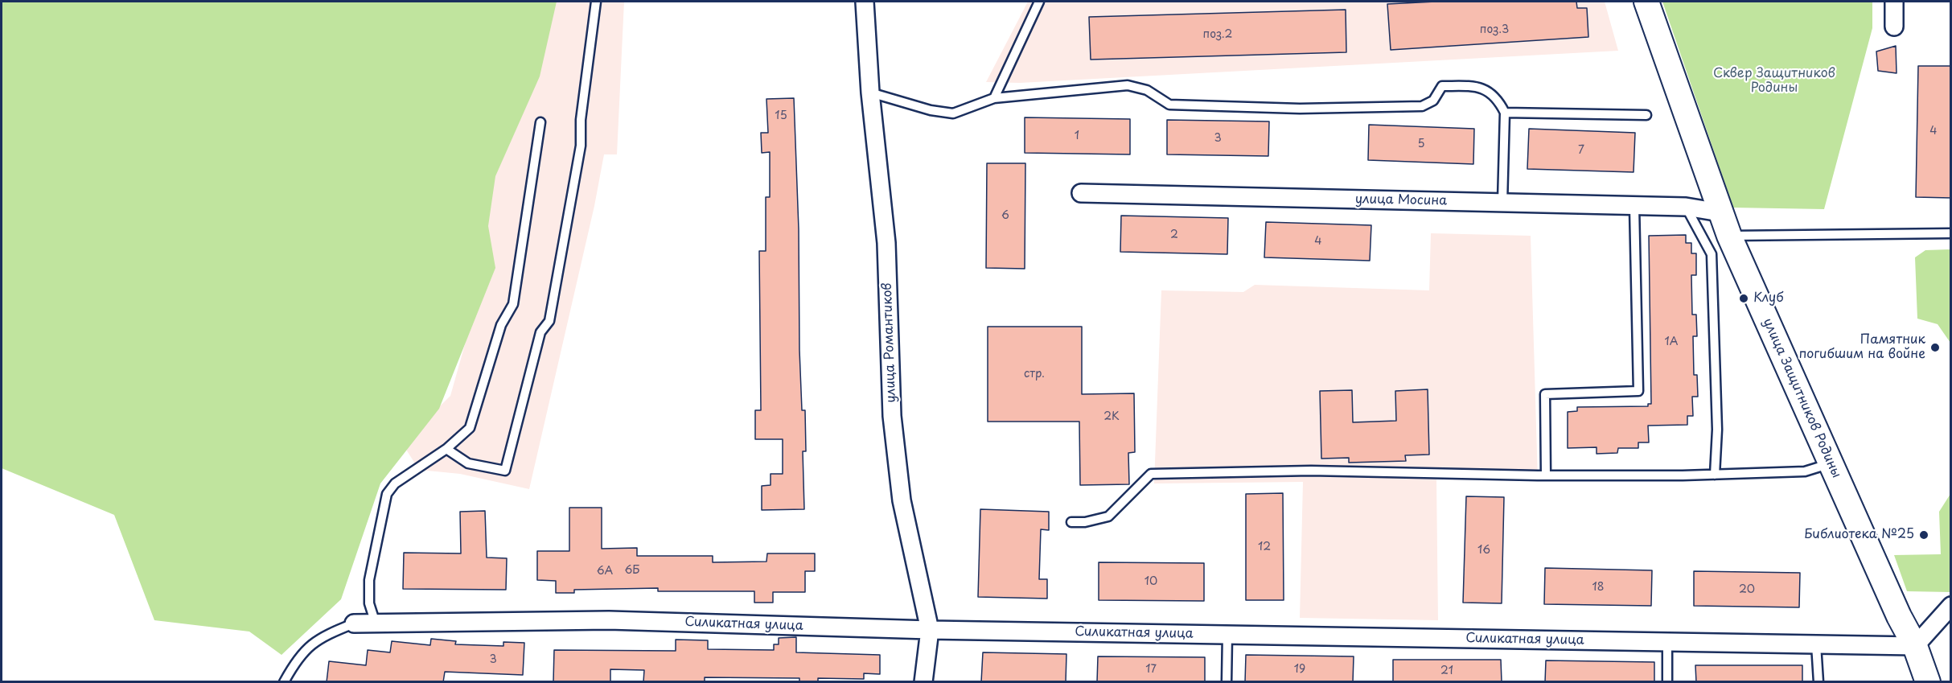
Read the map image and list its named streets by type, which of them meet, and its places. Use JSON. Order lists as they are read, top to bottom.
{
  "streets": {
    "street": [
      "улица Мосина",
      "улица Романтиков",
      "улица Защитников Родины",
      "Силикатная улица"
    ]
  },
  "crossings": [
    ["улица Мосина", "улица Защитников Родины"],
    ["улица Романтиков", "Силикатная улица"],
    ["улица Защитников Родины", "Силикатная улица"]
  ],
  "parks": ["Сквер Защитников Родины"],
  "places": ["Клуб", "Памятник погибшим на войне", "Библиотека №25"],
  "house_numbers": [
    "поз.3",
    "поз.2",
    "15",
    "4",
    "1",
    "3",
    "5",
    "7",
    "6",
    "2",
    "4",
    "1А",
    "стр.",
    "2К",
    "12",
    "16",
    "6Б",
    "6А",
    "10",
    "18",
    "20",
    "3",
    "17",
    "19",
    "21"
  ]
}
